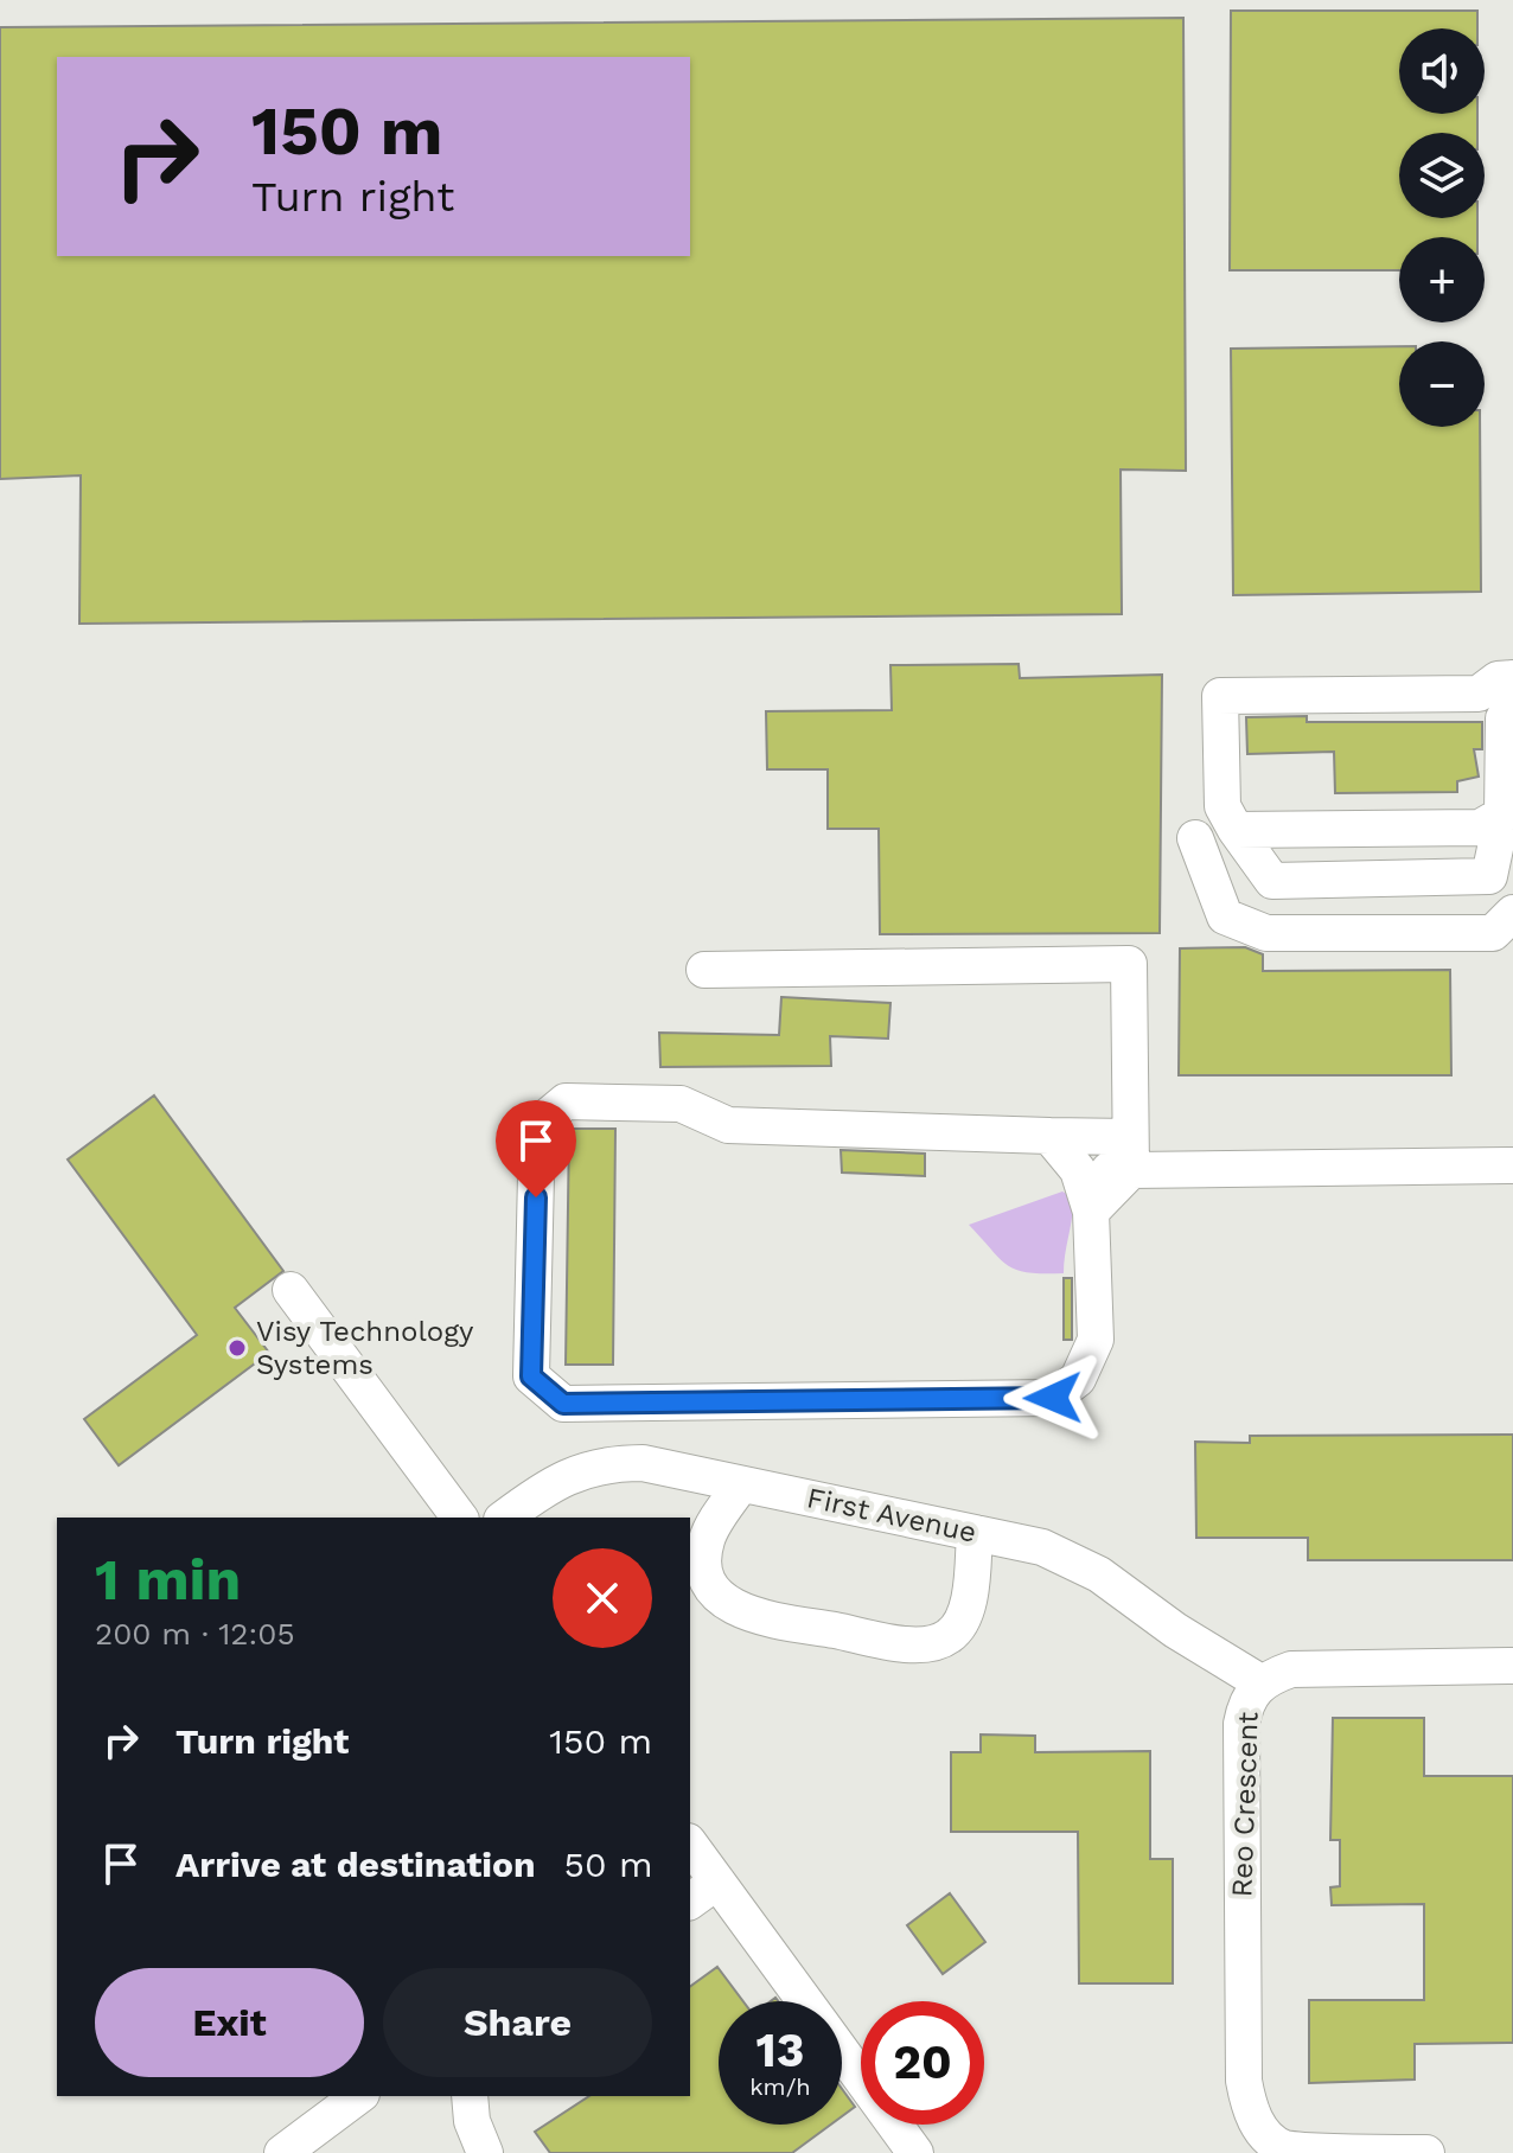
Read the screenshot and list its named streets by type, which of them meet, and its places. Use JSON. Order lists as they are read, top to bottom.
{
  "streets": {
    "street": ["First Avenue", "Reo Crescent"]
  },
  "crossings": [
    ["First Avenue", "Reo Crescent"]
  ],
  "places": ["Visy Technology Systems"],
  "page": {
    "map_buttons": ["+", "−"],
    "turn": ["150 m", "Turn right"],
    "heading": ["1 min", "200 m · 12:05"],
    "list": [
      {
        "name": "Turn right",
        "value": "150 m"
      },
      {
        "name": "Arrive at destination",
        "value": "50 m"
      }
    ],
    "buttons": ["Exit", "Share"],
    "speed": "13 km/h",
    "limit": "20"
  }
}
